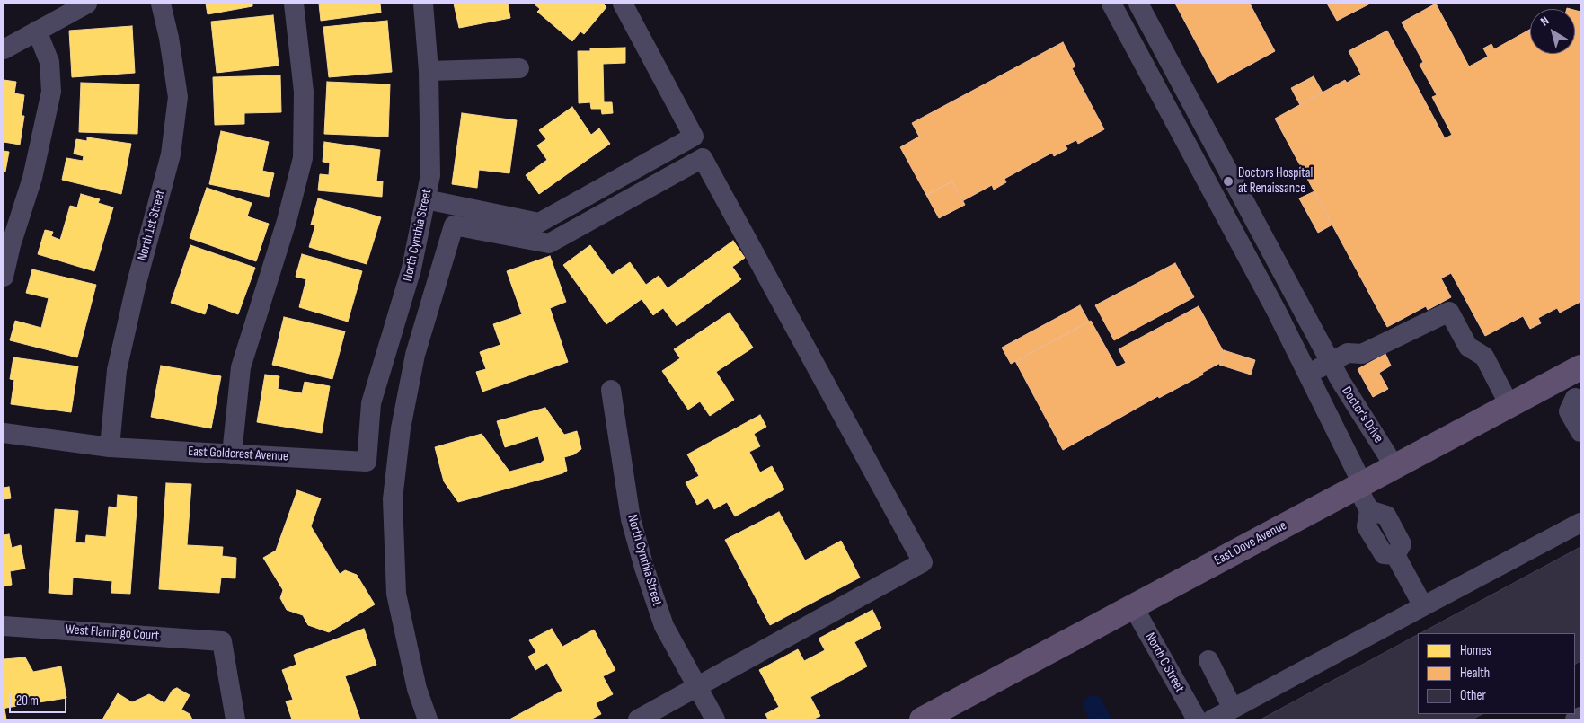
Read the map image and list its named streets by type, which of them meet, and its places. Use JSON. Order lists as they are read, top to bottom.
{
  "streets": {
    "main road": ["East Dove Avenue"],
    "street": [
      "North 1st Street",
      "North Cynthia Street",
      "Doctor's Drive",
      "East Goldcrest Avenue",
      "West Flamingo Court",
      "North C Street"
    ]
  },
  "crossings": [
    ["North 1st Street", "East Goldcrest Avenue"],
    ["North Cynthia Street", "East Goldcrest Avenue"],
    ["Doctor's Drive", "East Dove Avenue"],
    ["East Dove Avenue", "North C Street"]
  ],
  "places": ["Doctors Hospital at Renaissance"],
  "legend": ["Homes", "Health", "Other"],
  "scale_bar": "20 m",
  "north": "top left"
}
